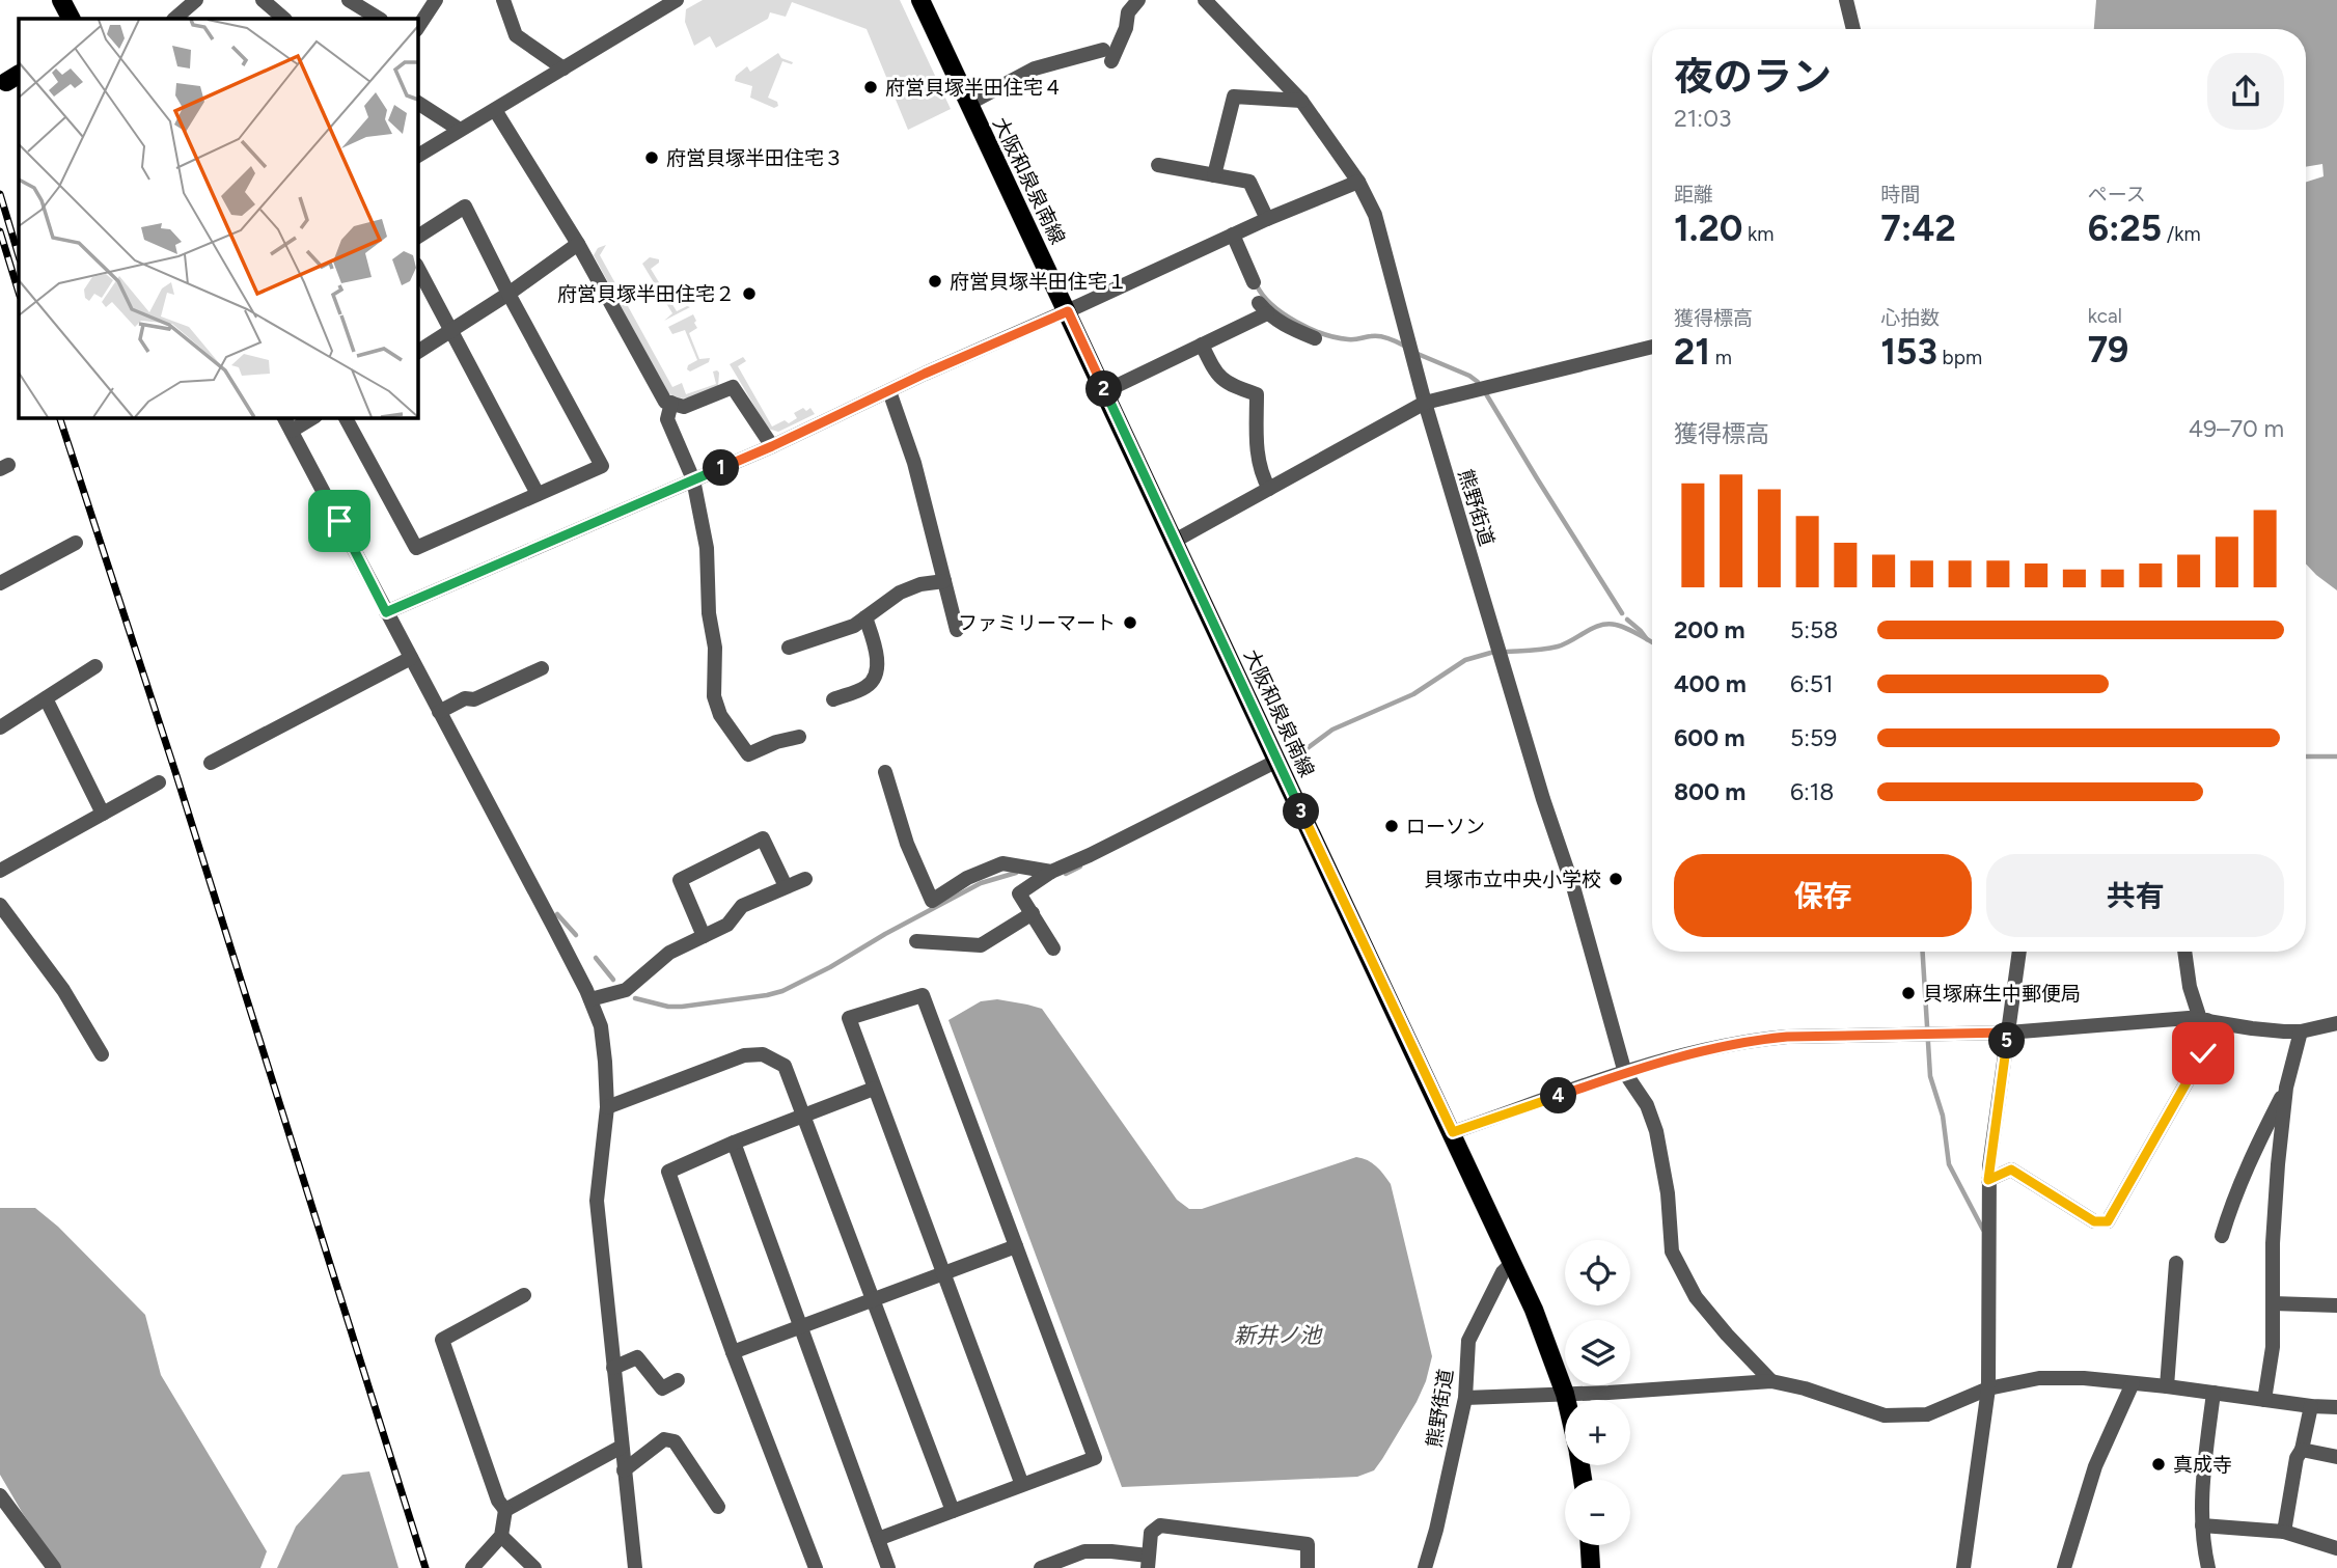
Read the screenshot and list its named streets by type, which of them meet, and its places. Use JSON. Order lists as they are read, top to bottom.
{
  "streets": {
    "main road": ["大阪和泉泉南線"],
    "street": ["熊野街道"]
  },
  "crossings": [
    ["大阪和泉泉南線", "熊野街道"]
  ],
  "water": ["新井ノ池"],
  "places": [
    "府営貝塚半田住宅４",
    "府営貝塚半田住宅３",
    "府営貝塚半田住宅１",
    "府営貝塚半田住宅２",
    "ファミリーマート",
    "ローソン",
    "貝塚市立中央小学校",
    "貝塚麻生中郵便局",
    "真成寺"
  ],
  "page": {
    "heading": ["夜のラン", "21:03"],
    "stats": [
      ["距離", "1.20 km"],
      ["時間", "7:42"],
      ["ペース", "6:25 /km"],
      ["獲得標高", "21 m"],
      ["心拍数", "153 bpm"],
      ["kcal", "79"]
    ],
    "pins": [
      "2",
      "1",
      "3",
      "5",
      "4"
    ],
    "chart": ["獲得標高", "49–70 m"],
    "list": [
      {
        "name": "200 m",
        "note": "5:58"
      },
      {
        "name": "400 m",
        "note": "6:51"
      },
      {
        "name": "600 m",
        "note": "5:59"
      },
      {
        "name": "800 m",
        "note": "6:18"
      }
    ],
    "buttons": ["保存", "共有"],
    "map_buttons": ["+", "−"]
  }
}
